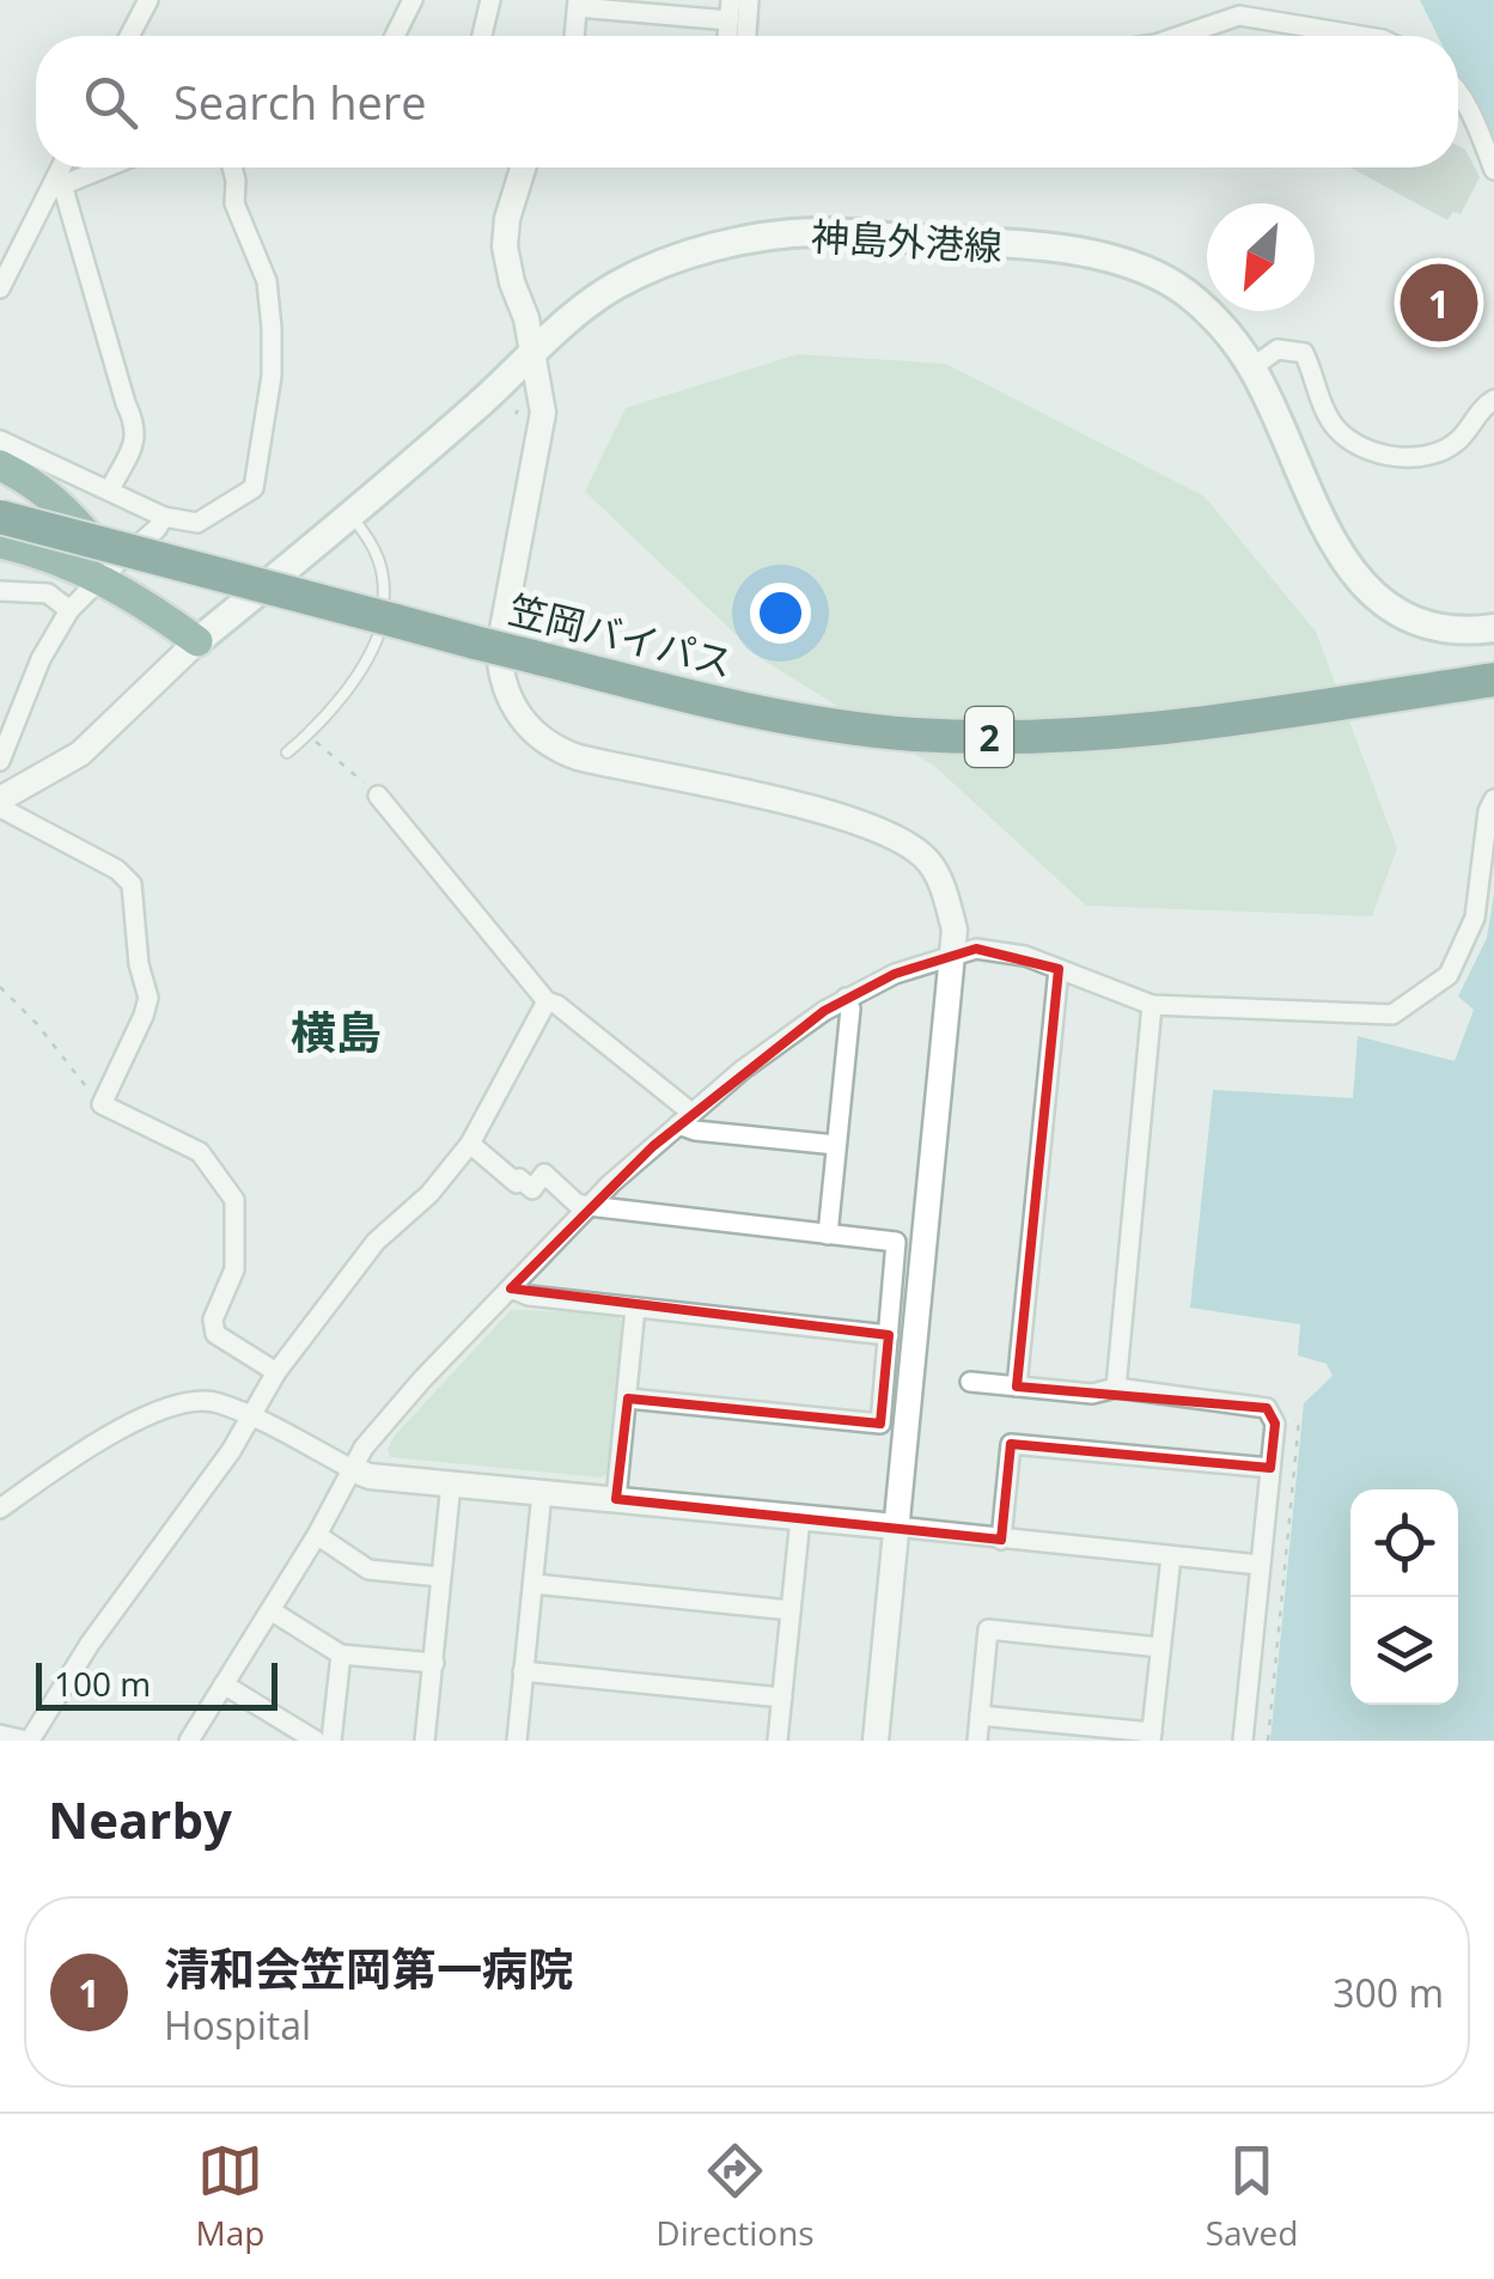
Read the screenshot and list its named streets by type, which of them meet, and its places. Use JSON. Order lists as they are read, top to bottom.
{
  "streets": {
    "highway": ["笠岡バイパス", "2"],
    "main road": ["神島外港線"]
  },
  "districts": ["横島"],
  "scale_bar": "100 m",
  "north": "bottom left",
  "page": {
    "search": "Search here",
    "pins": "1",
    "scale": "100 m",
    "heading": "Nearby",
    "list": [
      {
        "mark": "1",
        "name": "清和会笠岡第一病院",
        "note": "Hospital",
        "value": "300 m"
      }
    ],
    "nav": ["Map", "Directions", "Saved"]
  }
}
